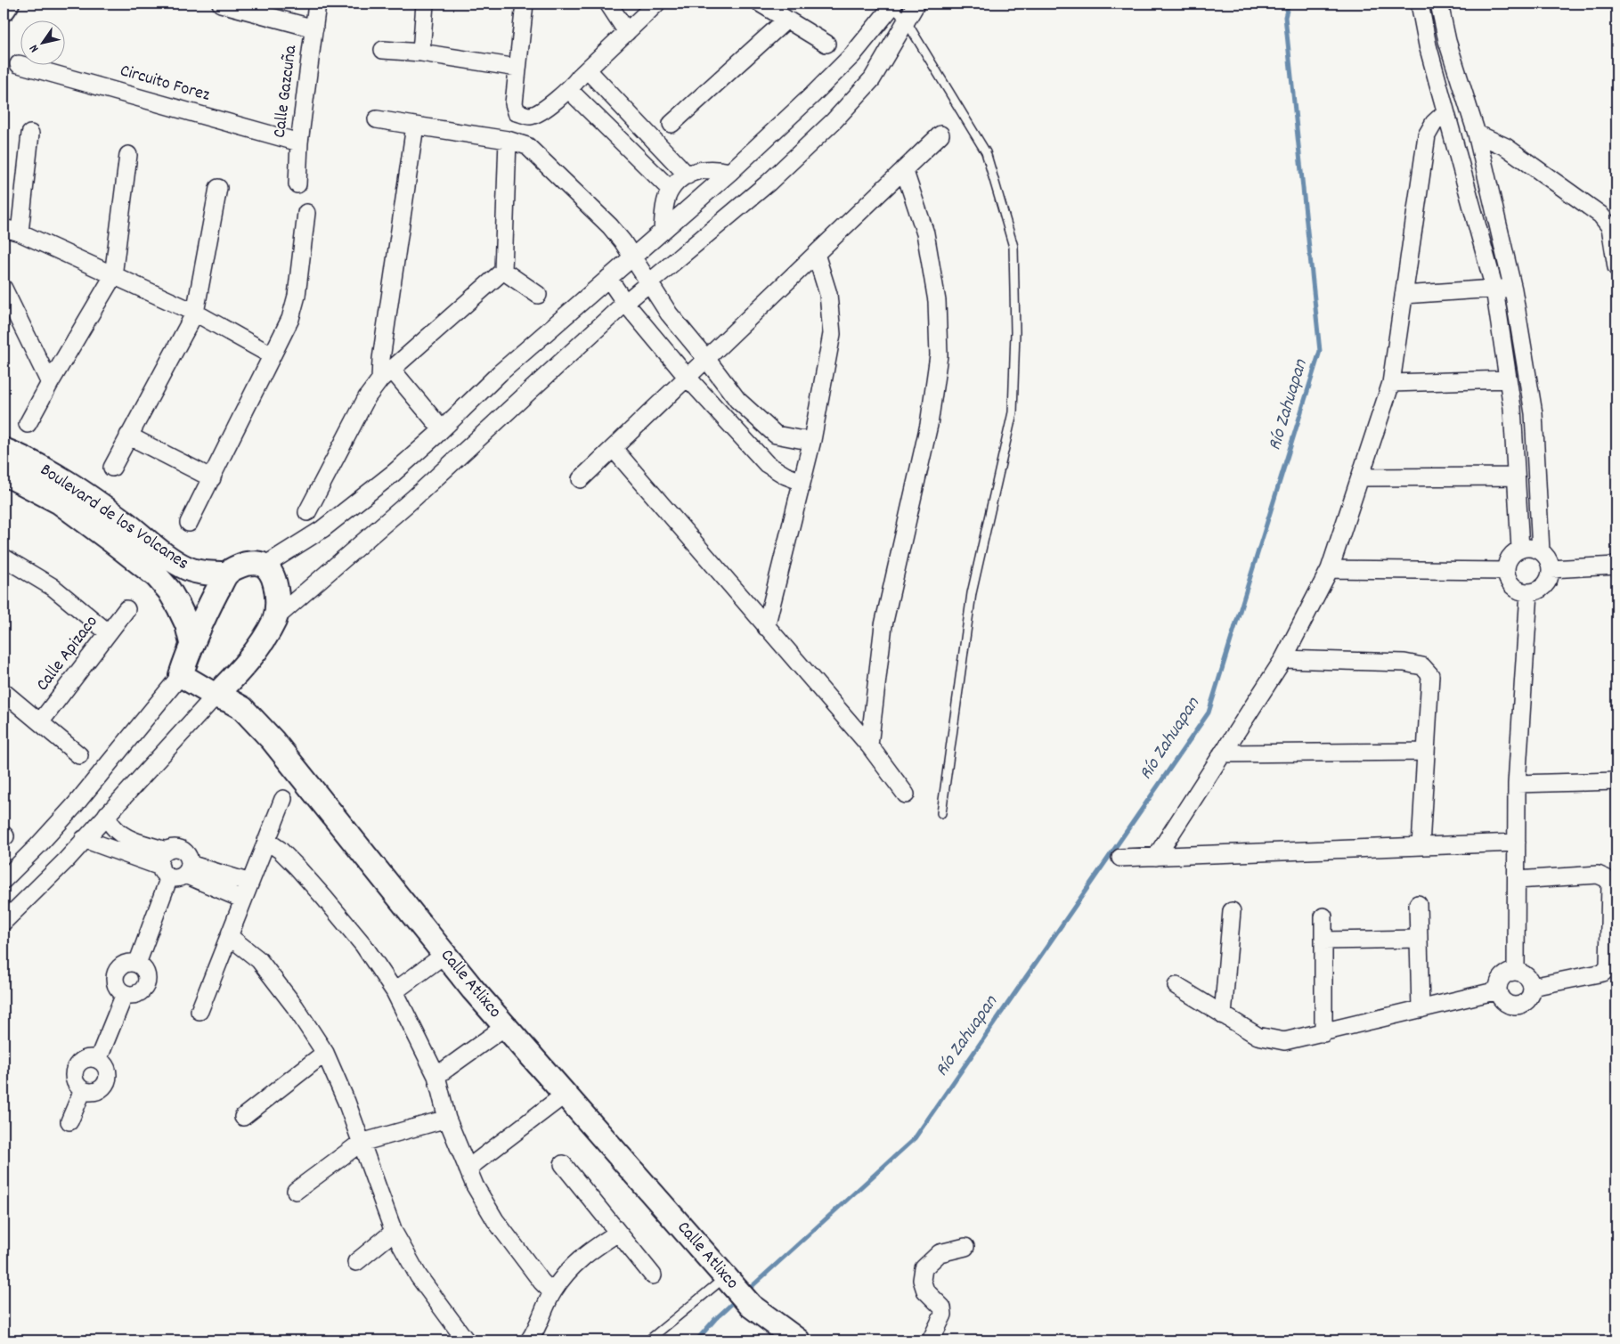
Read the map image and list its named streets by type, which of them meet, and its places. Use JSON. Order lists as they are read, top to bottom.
{
  "streets": {
    "street": [
      "Circuito Forez",
      "Calle Gazcuña",
      "Boulevard de los Volcanes",
      "Calle Apizaco",
      "Calle Atlixco"
    ]
  },
  "crossings": [
    ["Circuito Forez", "Calle Gazcuña"]
  ],
  "water": ["Río Zahuapan"],
  "north": "bottom left"
}
